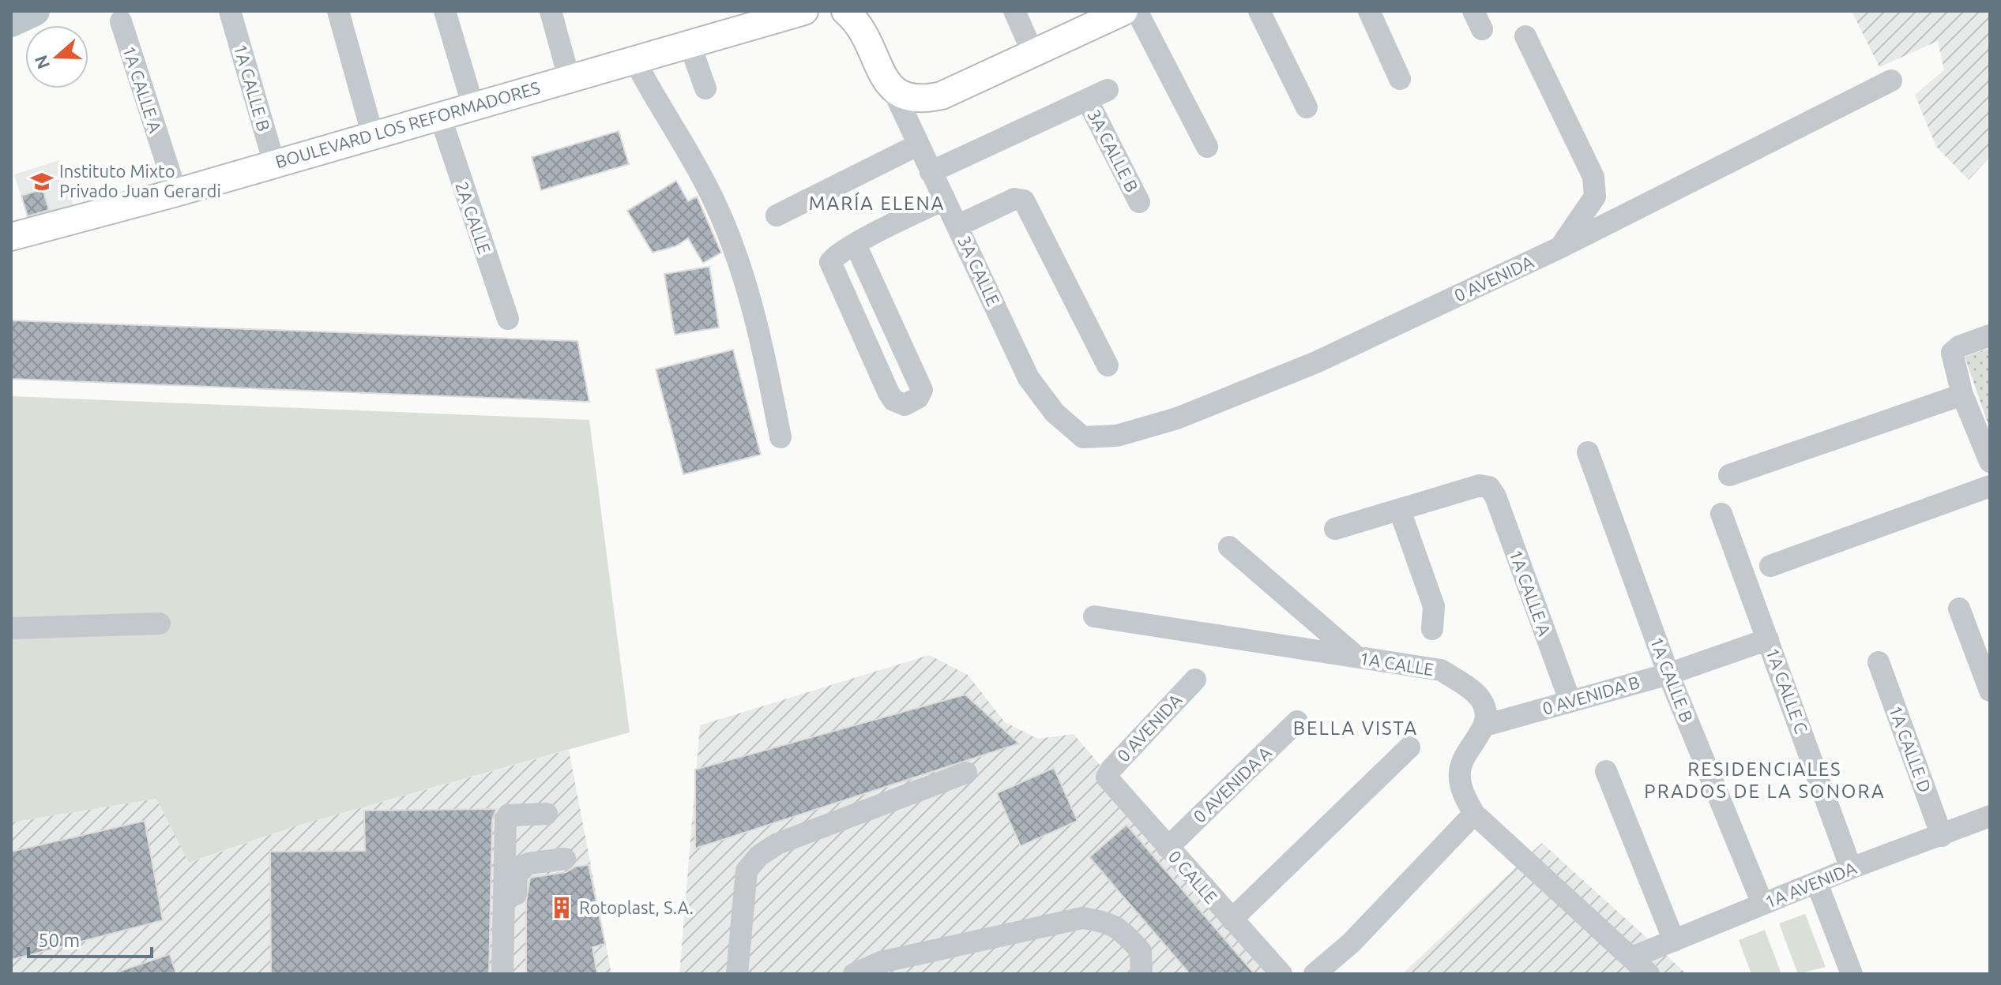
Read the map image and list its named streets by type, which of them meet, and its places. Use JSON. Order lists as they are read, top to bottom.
{
  "streets": {
    "main road": ["BOULEVARD LOS REFORMADORES"],
    "street": [
      "1A CALLE B",
      "1A CALLE A",
      "3A CALLE B",
      "2A CALLE",
      "3A CALLE",
      "0 AVENIDA",
      "1A CALLE",
      "1A CALLE C",
      "0 AVENIDA B",
      "1A CALLE D",
      "0 AVENIDA A",
      "0 CALLE",
      "1A AVENIDA"
    ]
  },
  "crossings": [
    ["1A CALLE B", "BOULEVARD LOS REFORMADORES"],
    ["1A CALLE B", "0 AVENIDA B"],
    ["1A CALLE B", "1A AVENIDA"],
    ["1A CALLE A", "BOULEVARD LOS REFORMADORES"],
    ["1A CALLE A", "0 AVENIDA B"],
    ["BOULEVARD LOS REFORMADORES", "2A CALLE"],
    ["3A CALLE", "0 AVENIDA"],
    ["0 AVENIDA", "0 CALLE"],
    ["1A CALLE", "0 AVENIDA B"],
    ["1A CALLE C", "0 AVENIDA B"],
    ["1A CALLE C", "1A AVENIDA"],
    ["1A CALLE D", "1A AVENIDA"],
    ["0 AVENIDA A", "0 CALLE"]
  ],
  "districts": ["MARÍA ELENA", "BELLA VISTA", "RESIDENCIALES PRADOS DE LA SONORA"],
  "places": {
    "school or university": ["Instituto Mixto Privado Juan Gerardi"],
    "building": ["Rotoplast, S.A."]
  },
  "scale_bar": "50 m",
  "north": "left"
}
